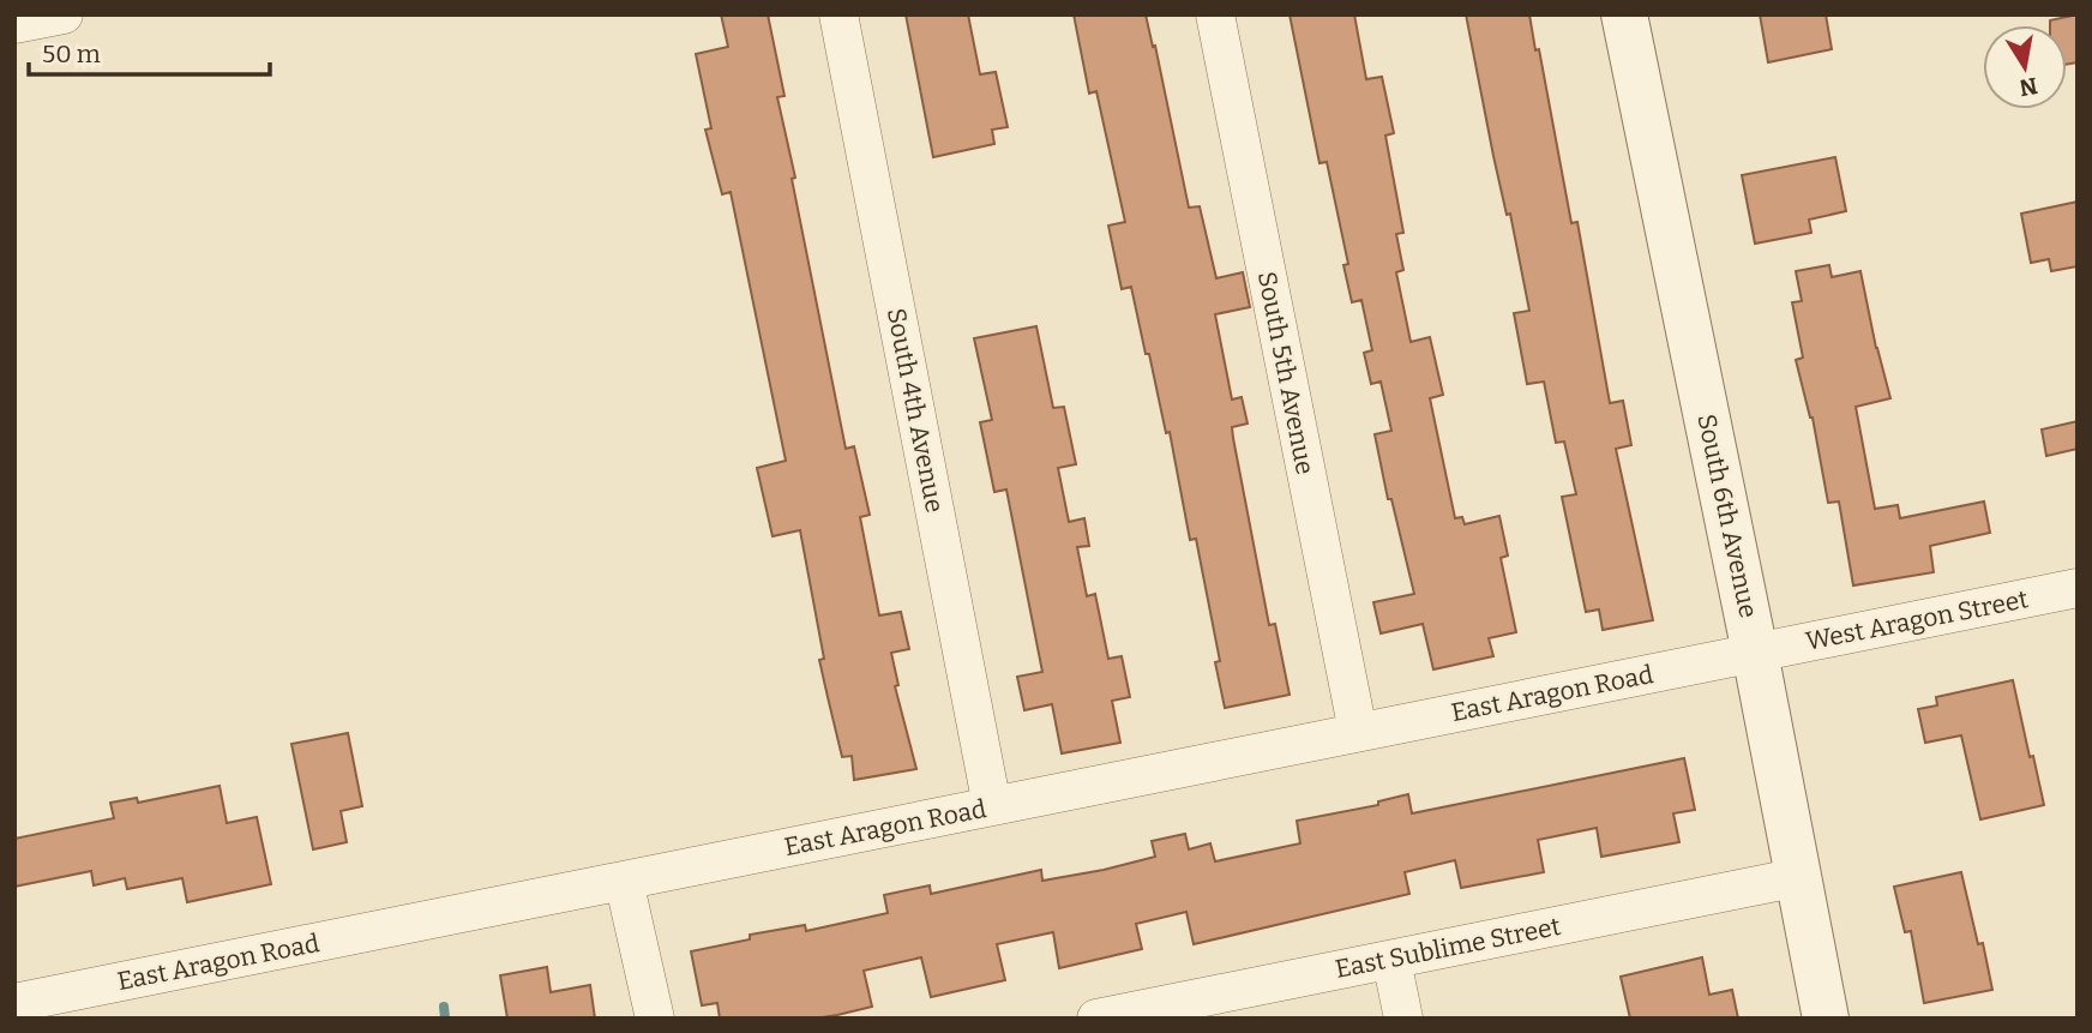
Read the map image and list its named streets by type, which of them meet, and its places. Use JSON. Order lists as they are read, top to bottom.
{
  "streets": {
    "street": [
      "South 5th Avenue",
      "South 4th Avenue",
      "South 6th Avenue",
      "West Aragon Street",
      "East Aragon Road",
      "East Sublime Street"
    ]
  },
  "crossings": [
    ["South 5th Avenue", "East Aragon Road"],
    ["South 4th Avenue", "East Aragon Road"],
    ["South 6th Avenue", "West Aragon Street"],
    ["South 6th Avenue", "East Aragon Road"],
    ["South 6th Avenue", "East Sublime Street"],
    ["West Aragon Street", "East Aragon Road"]
  ],
  "scale_bar": "50 m",
  "north": "bottom"
}
